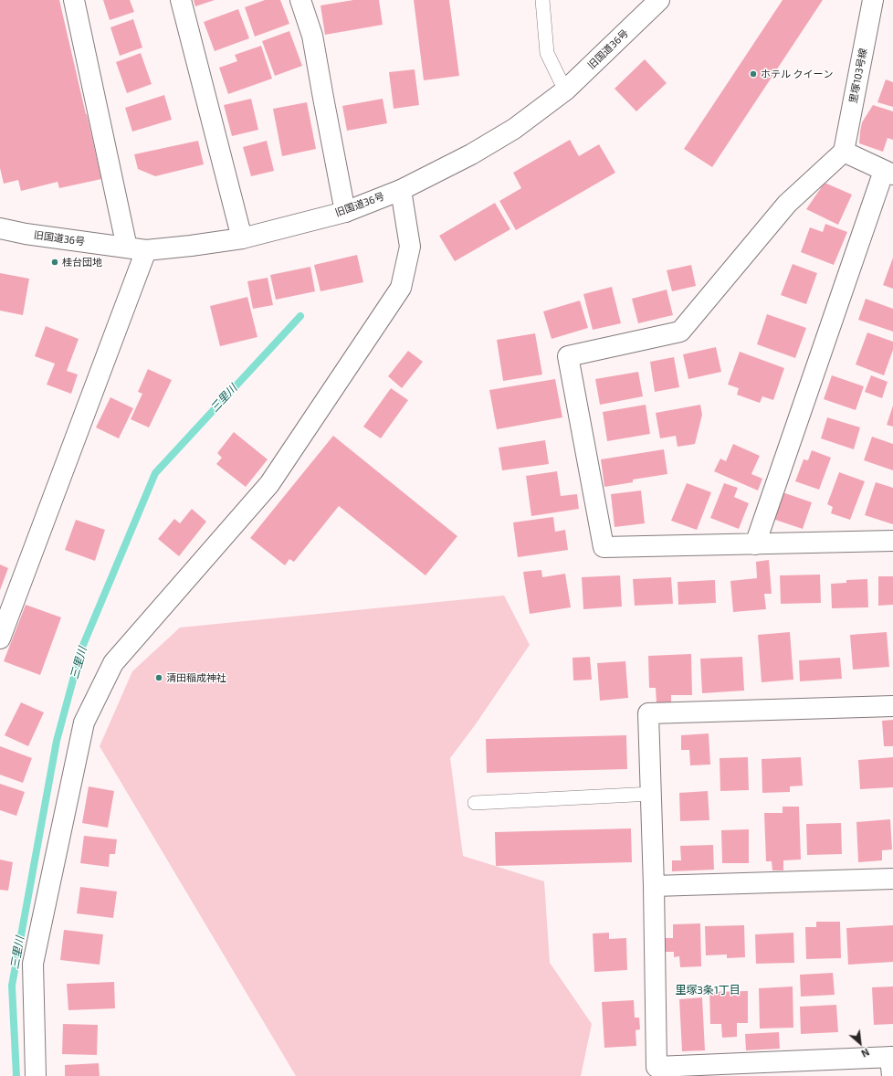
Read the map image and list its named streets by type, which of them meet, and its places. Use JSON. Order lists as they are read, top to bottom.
{
  "streets": {
    "street": ["旧国道36号", "里塚103号線"]
  },
  "districts": ["里塚3条1丁目"],
  "water": ["三里川"],
  "places": ["ホテル クイーン", "桂台団地", "清田稲成神社"],
  "north": "bottom right"
}
